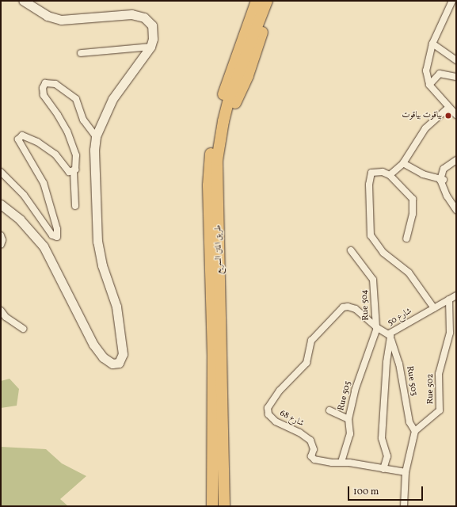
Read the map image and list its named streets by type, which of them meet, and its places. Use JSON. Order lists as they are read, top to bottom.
{
  "streets": {
    "highway": ["طريق المتن السريع"],
    "street": [
      "Rue 504",
      "شارع 50",
      "Rue 503",
      "Rue 502",
      "Rue 505",
      "شارع 68"
    ]
  },
  "crossings": [
    ["Rue 504", "شارع 50"],
    ["Rue 504", "Rue 505"],
    ["شارع 50", "Rue 503"],
    ["شارع 50", "Rue 502"],
    ["شارع 50", "Rue 505"],
    ["شارع 50", "شارع 68"],
    ["Rue 503", "Rue 502"],
    ["Rue 505", "شارع 68"]
  ],
  "places": ["بياقوت بياقوت"],
  "scale_bar": "100 m"
}
